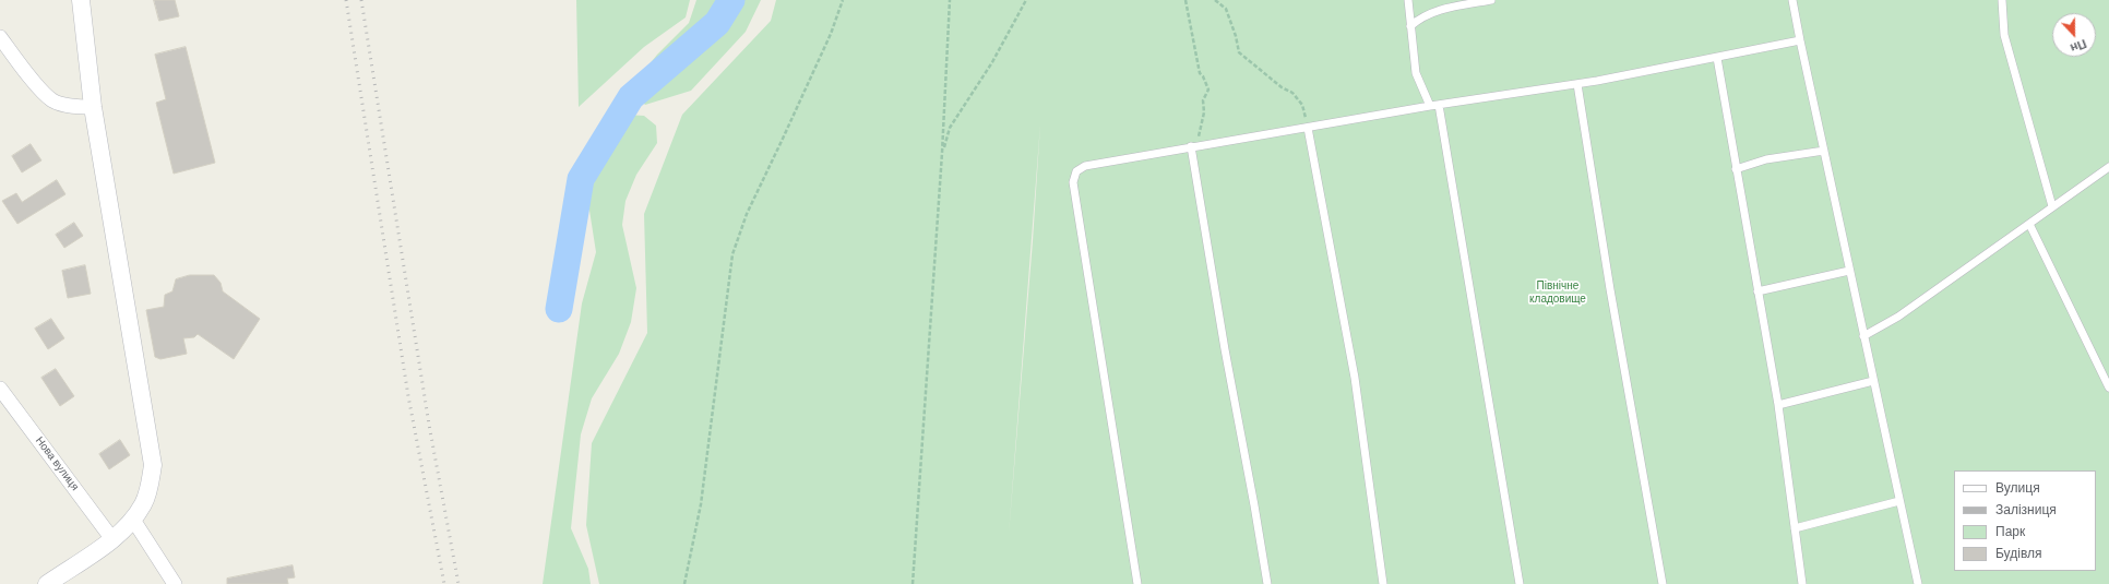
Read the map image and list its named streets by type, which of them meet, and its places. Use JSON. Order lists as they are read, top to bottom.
{
  "streets": {
    "street": ["Нова вулиця"]
  },
  "parks": ["Північне кладовище"],
  "legend": [
    "Вулиця",
    "Залізниця",
    "Парк",
    "Будівля"
  ],
  "north": "bottom"
}
